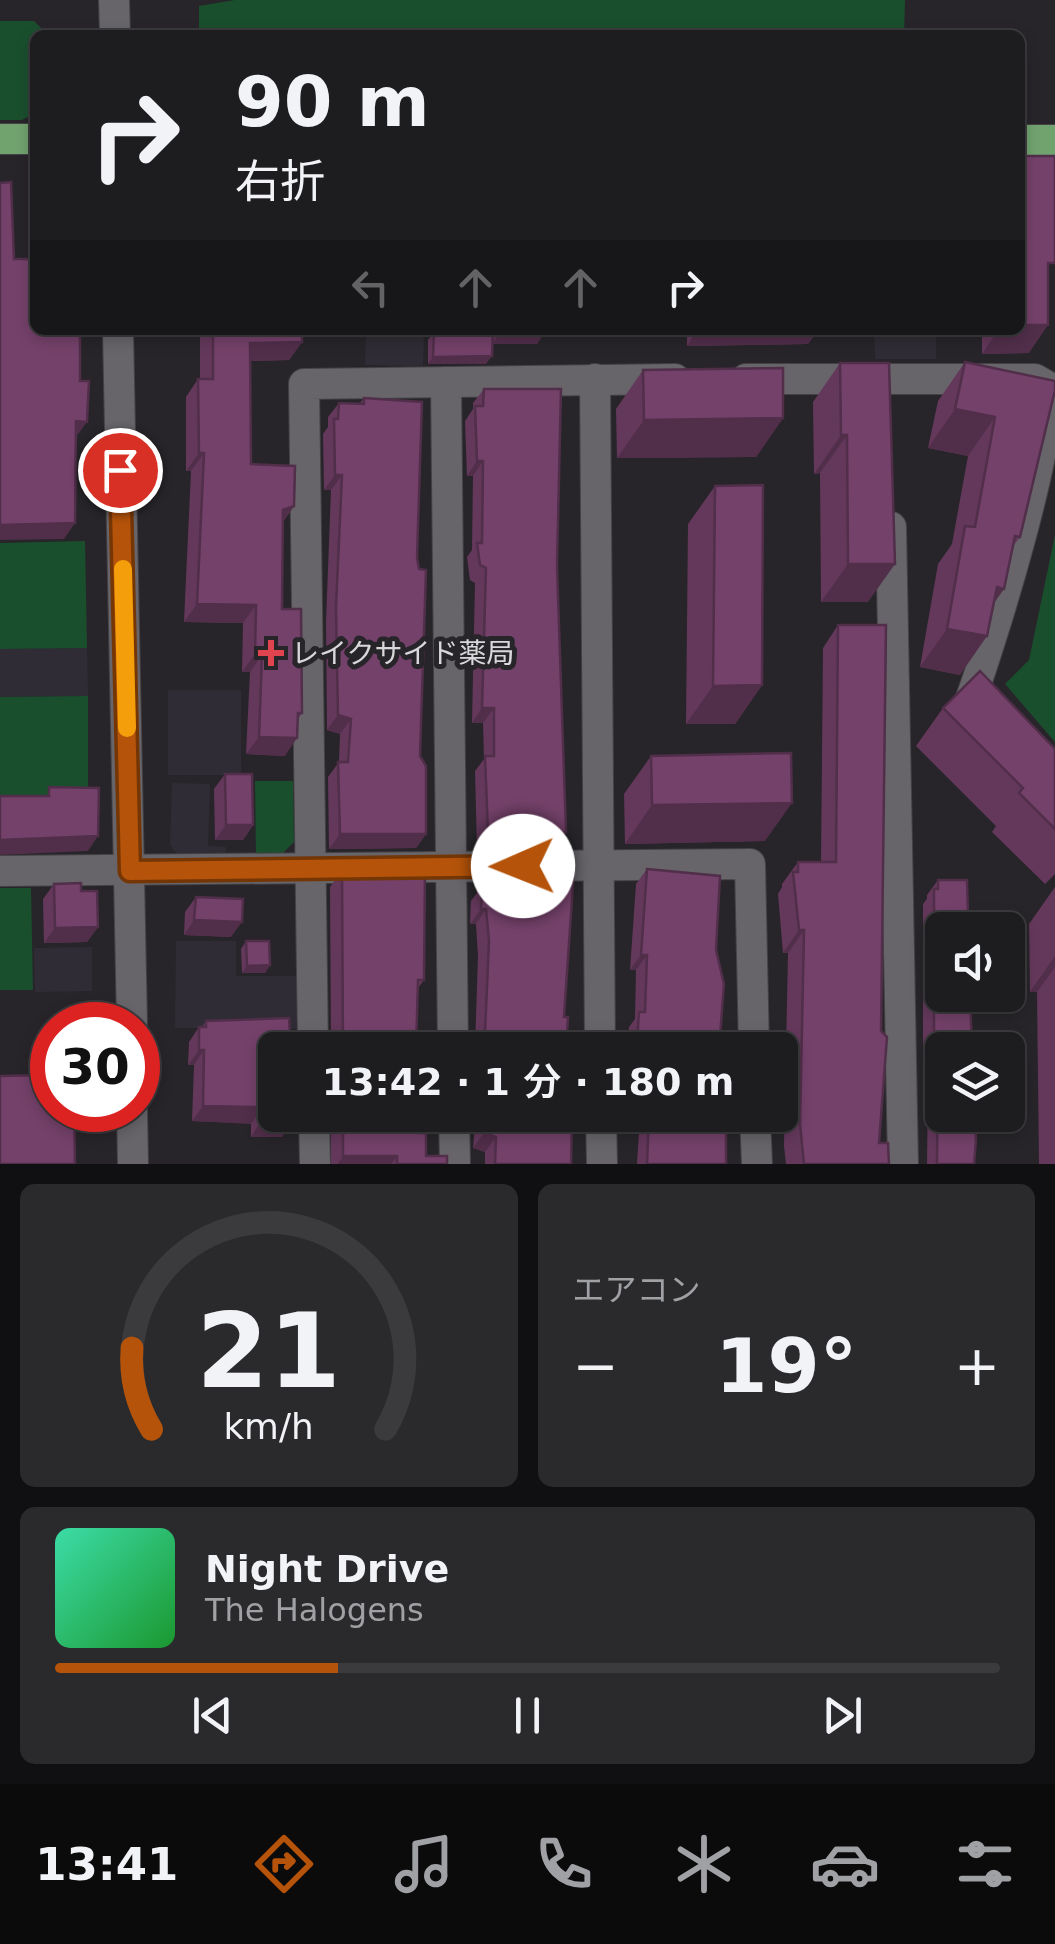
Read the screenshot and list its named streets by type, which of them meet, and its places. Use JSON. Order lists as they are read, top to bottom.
{
  "places": {
    "health": ["レイクサイド薬局"]
  },
  "page": {
    "turn": ["90 m", "右折"],
    "limit": "30",
    "trip": "13:42 · 1 分 · 180 m",
    "tile": "エアコン",
    "heat": ["−", "19°", "+"],
    "song": ["Night Drive", "The Halogens"],
    "tabs": "13:41",
    "gauge": ["21", "km/h"]
  }
}
